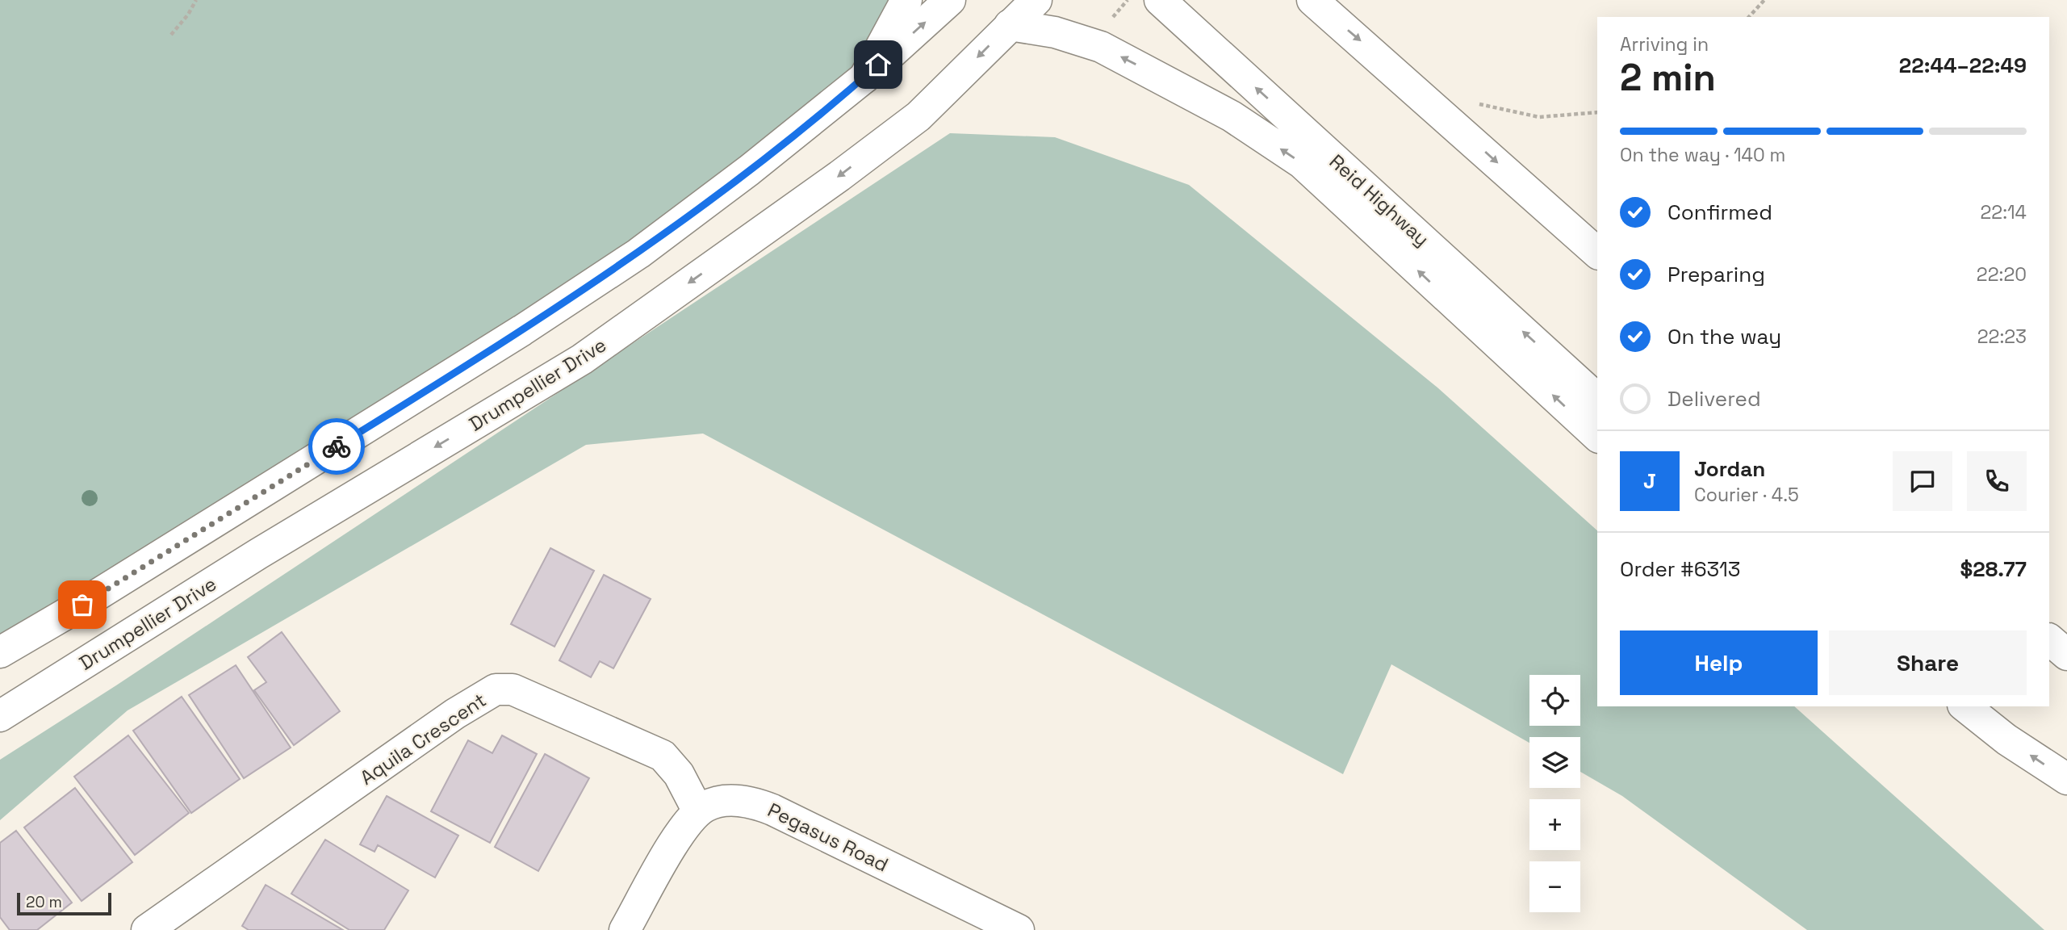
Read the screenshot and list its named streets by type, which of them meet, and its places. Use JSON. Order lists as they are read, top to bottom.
{
  "streets": {
    "main road": [
      "Reid Highway",
      "Drumpellier Drive",
      "Aquila Crescent",
      "Pegasus Road"
    ]
  },
  "crossings": [
    ["Aquila Crescent", "Pegasus Road"]
  ],
  "scale_bar": "20 m",
  "page": {
    "heading": ["2 min", "Arriving in", "22:44–22:49"],
    "panel": [
      "Jordan",
      "Courier · 4.5",
      "Order #6313",
      "$28.77"
    ],
    "bar": "On the way · 140 m",
    "list": [
      ["Confirmed", "22:14"],
      ["Preparing", "22:20"],
      ["On the way", "22:23"],
      "Delivered"
    ],
    "round": "J",
    "buttons": ["Help", "Share"],
    "map_buttons": ["+", "−"],
    "scale": "20 m"
  }
}
